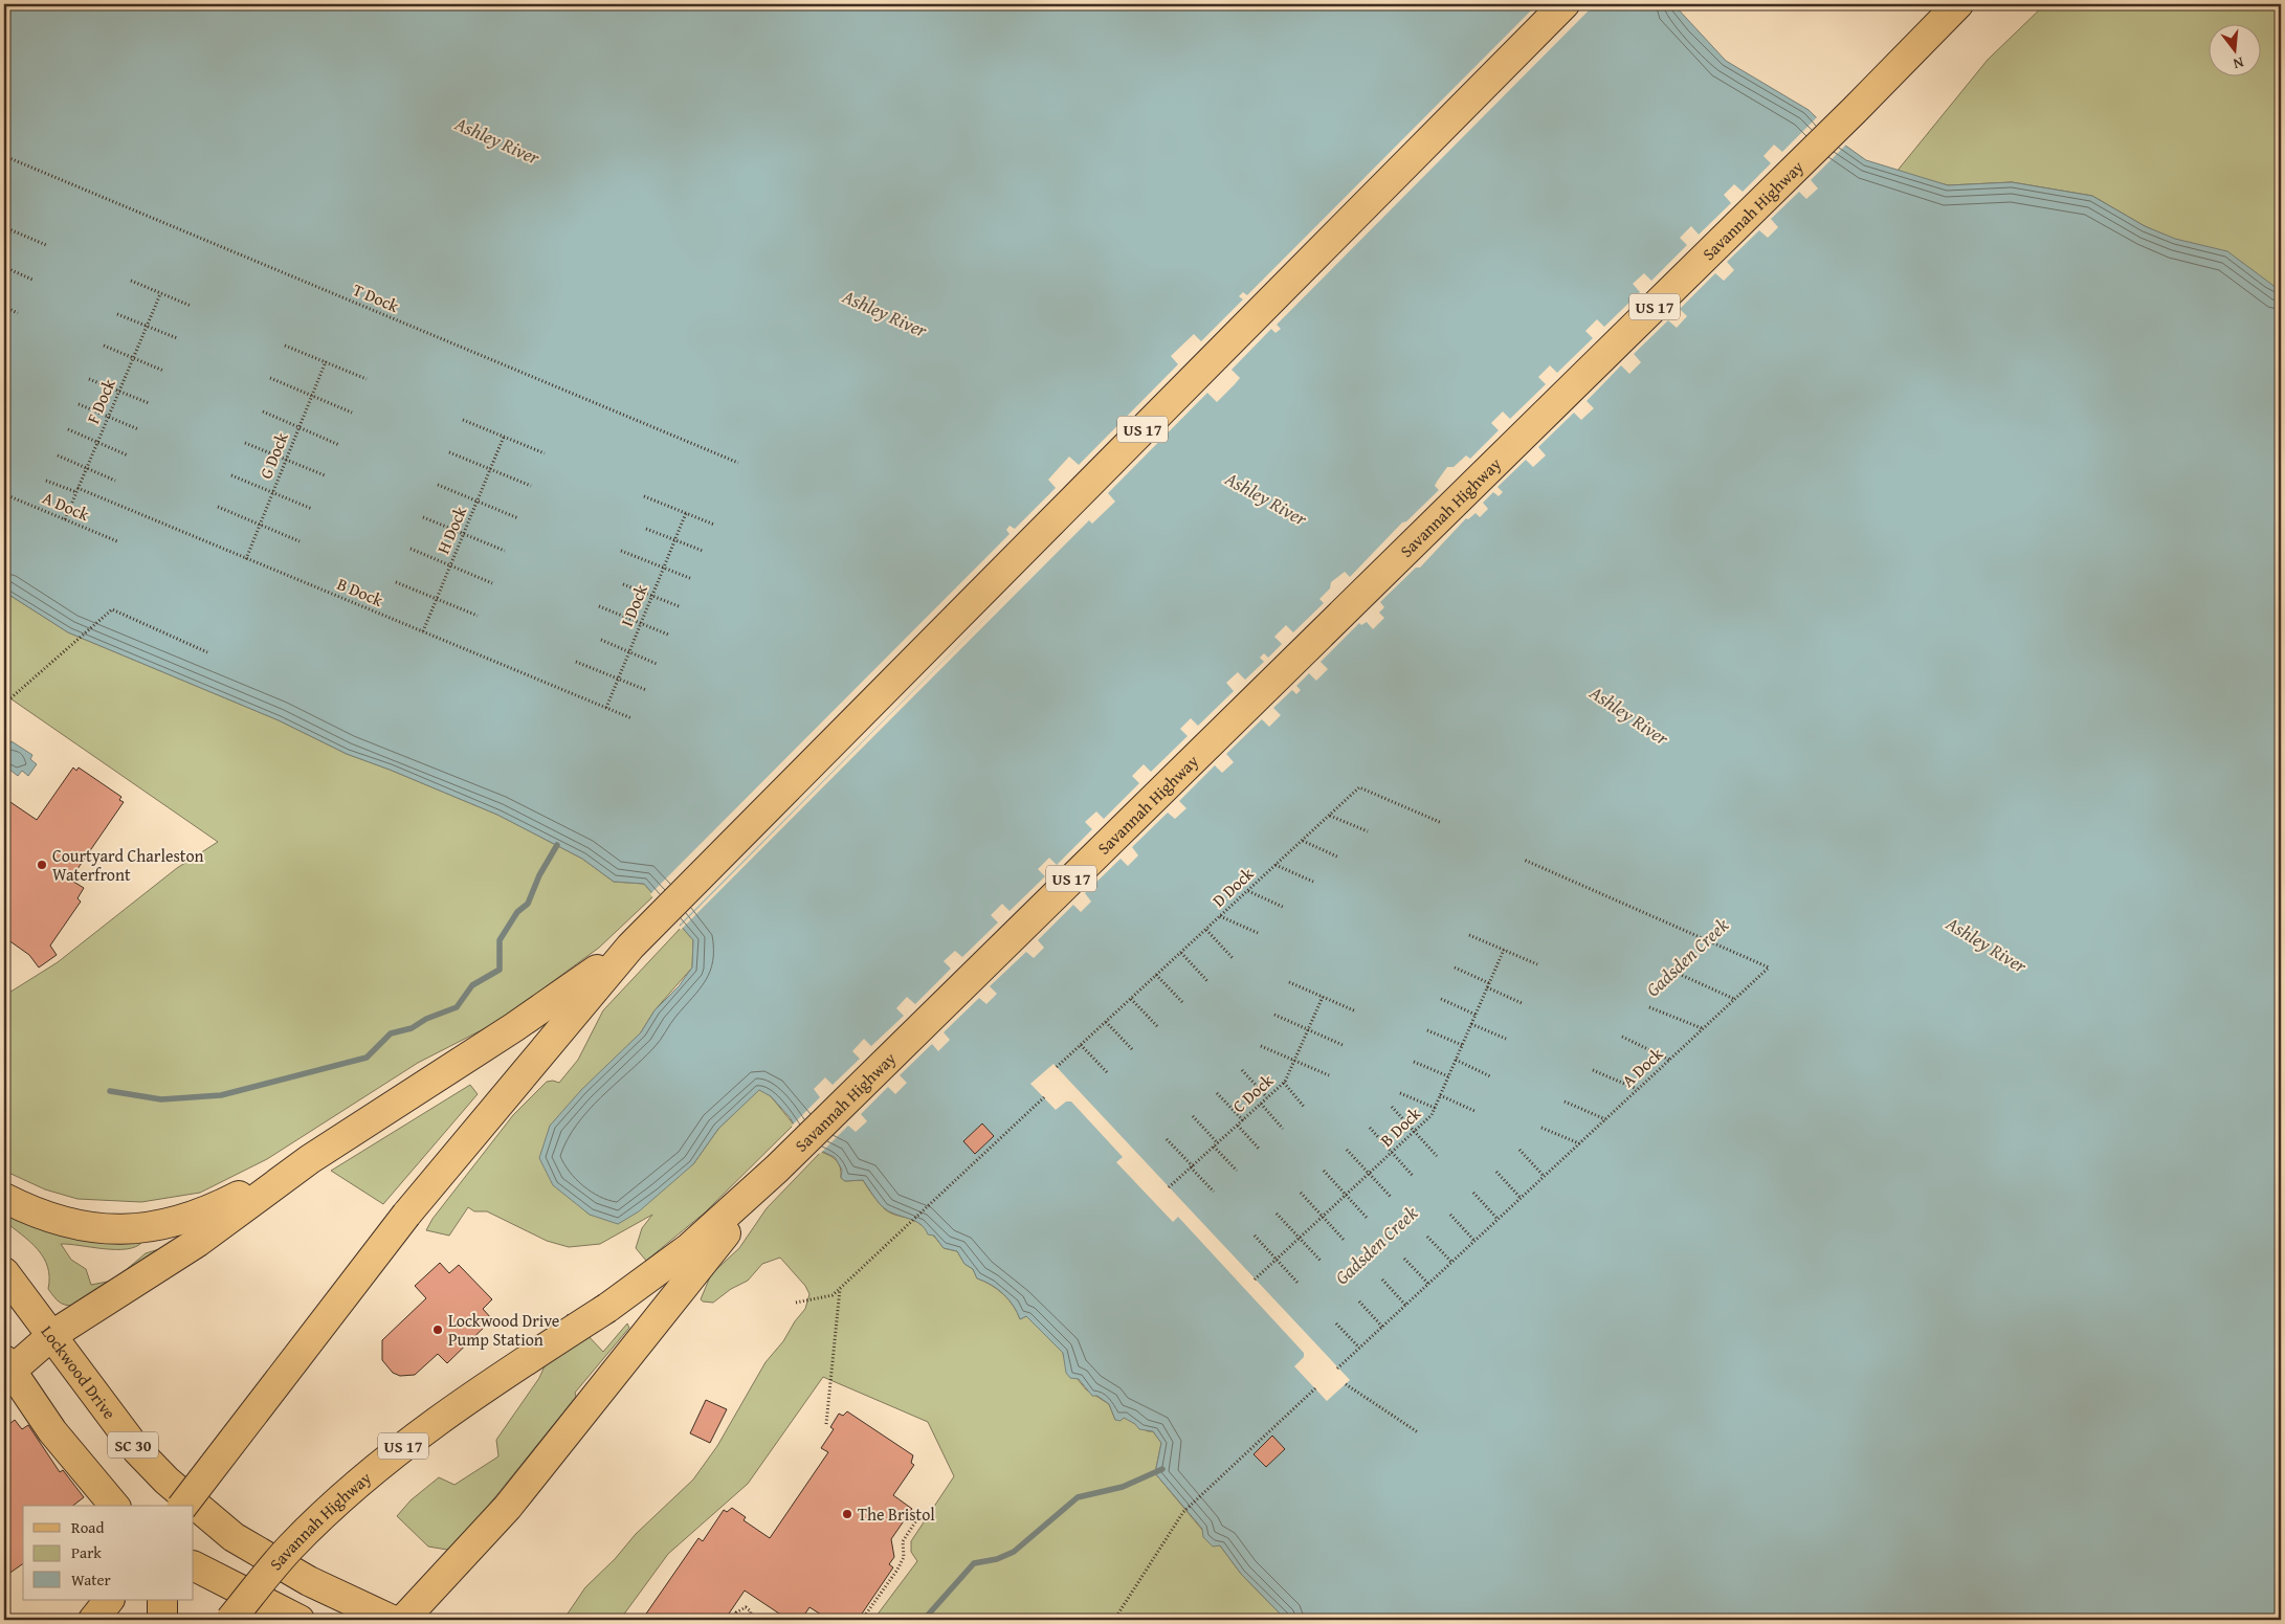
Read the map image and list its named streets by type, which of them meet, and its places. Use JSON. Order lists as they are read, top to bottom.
{
  "streets": {
    "main road": [
      "Savannah Highway",
      "US 17",
      "Lockwood Drive",
      "SC 30"
    ],
    "path": [
      "T Dock",
      "F Dock",
      "G Dock",
      "A Dock",
      "H Dock",
      "B Dock",
      "I Dock",
      "D Dock",
      "C Dock"
    ]
  },
  "crossings": [
    ["F Dock", "A Dock"],
    ["F Dock", "B Dock"],
    ["G Dock", "B Dock"],
    ["H Dock", "B Dock"],
    ["B Dock", "I Dock"]
  ],
  "water": ["Ashley River", "Gadsden Creek"],
  "places": ["Courtyard Charleston Waterfront", "Lockwood Drive Pump Station", "The Bristol"],
  "legend": ["Road", "Park", "Water"],
  "north": "bottom"
}
